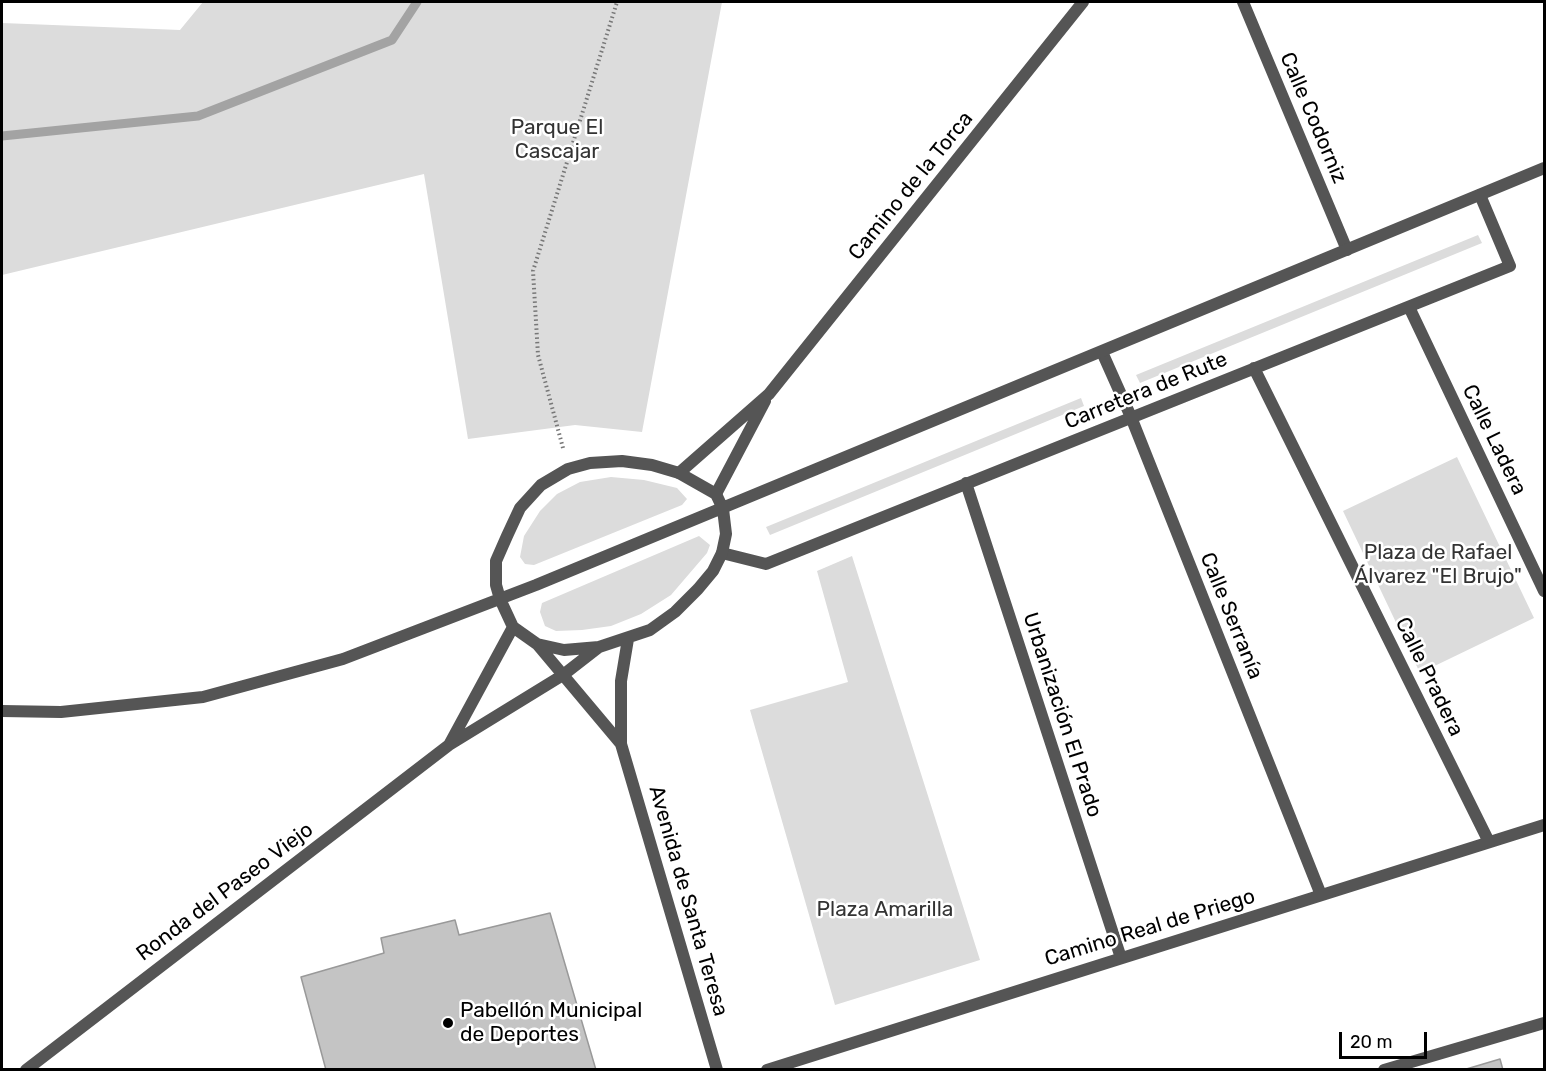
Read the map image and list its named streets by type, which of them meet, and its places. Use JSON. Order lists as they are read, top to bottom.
{
  "streets": {
    "street": [
      "Calle Codorniz",
      "Camino de la Torca",
      "Carretera de Rute",
      "Calle Ladera",
      "Calle Serranía",
      "Calle Pradera",
      "Urbanización El Prado",
      "Ronda del Paseo Viejo",
      "Avenida de Santa Teresa",
      "Camino Real de Priego"
    ]
  },
  "crossings": [
    ["Carretera de Rute", "Calle Ladera"],
    ["Carretera de Rute", "Calle Serranía"],
    ["Carretera de Rute", "Calle Pradera"],
    ["Carretera de Rute", "Urbanización El Prado"],
    ["Calle Serranía", "Camino Real de Priego"],
    ["Calle Pradera", "Camino Real de Priego"],
    ["Urbanización El Prado", "Camino Real de Priego"],
    ["Ronda del Paseo Viejo", "Avenida de Santa Teresa"]
  ],
  "parks": ["Parque El Cascajar", "Plaza de Rafael Álvarez \"El Brujo\"", "Plaza Amarilla"],
  "places": ["Pabellón Municipal de Deportes"],
  "scale_bar": "20 m"
}
